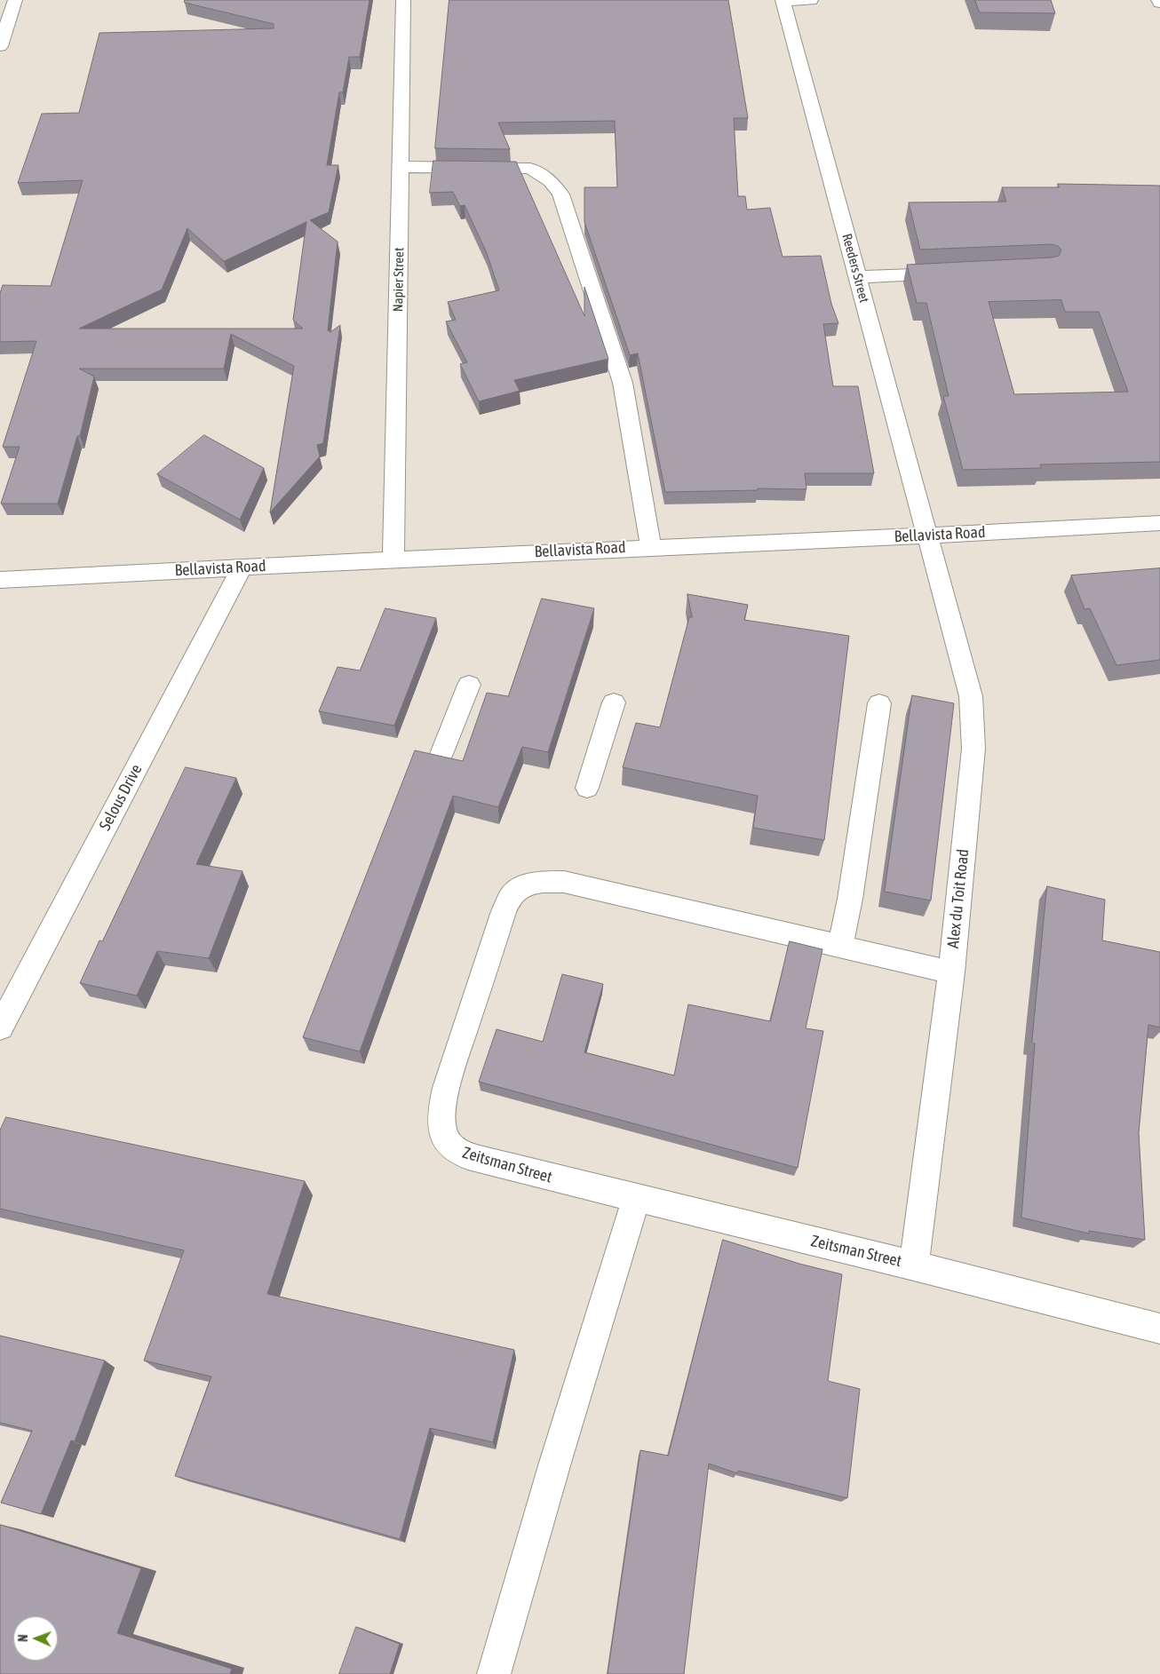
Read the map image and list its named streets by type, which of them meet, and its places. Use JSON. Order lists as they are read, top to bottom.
{
  "streets": {
    "street": [
      "Reeders Street",
      "Napier Street",
      "Bellavista Road",
      "Selous Drive",
      "Alex du Toit Road",
      "Zeitsman Street"
    ]
  },
  "crossings": [
    ["Reeders Street", "Bellavista Road"],
    ["Reeders Street", "Alex du Toit Road"],
    ["Napier Street", "Bellavista Road"],
    ["Bellavista Road", "Selous Drive"],
    ["Bellavista Road", "Alex du Toit Road"],
    ["Alex du Toit Road", "Zeitsman Street"]
  ],
  "north": "left"
}
